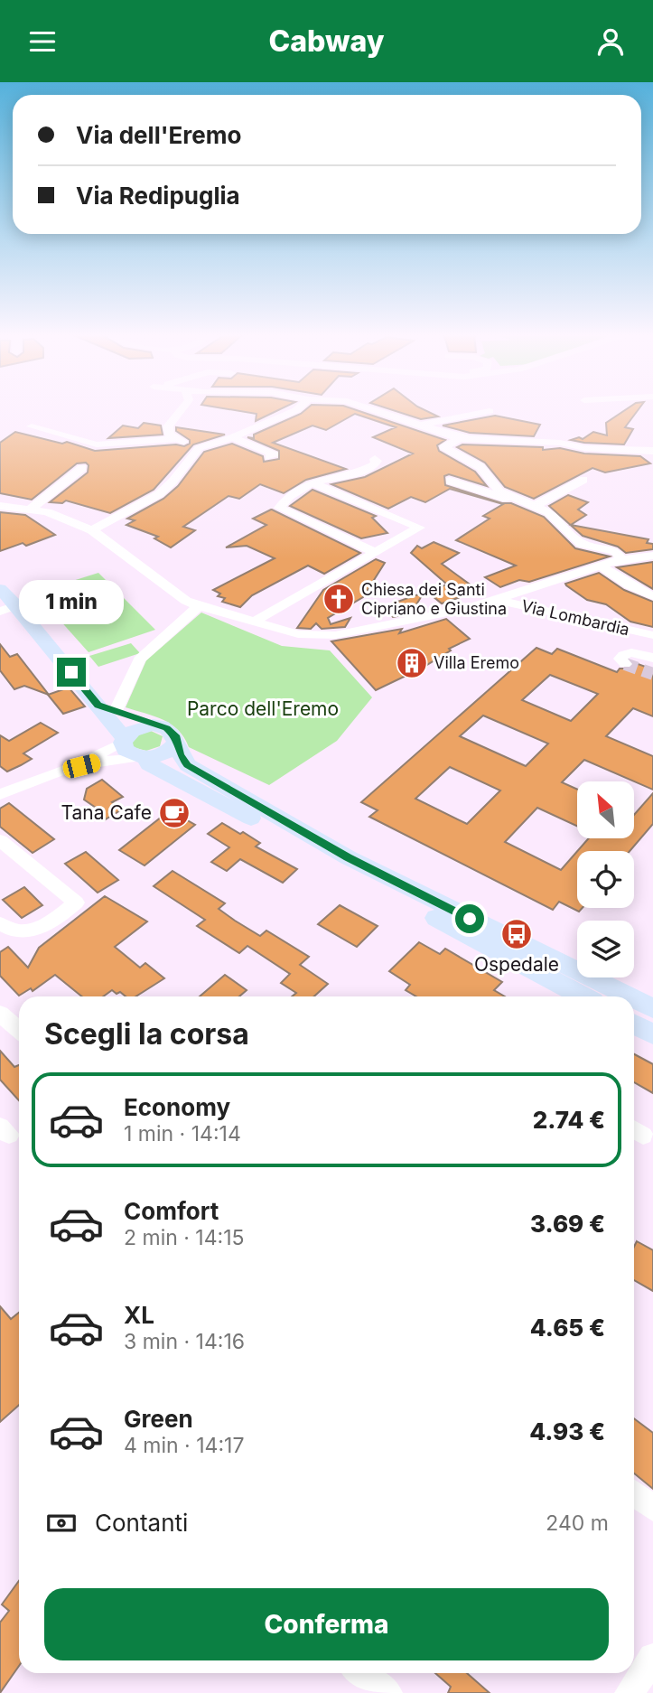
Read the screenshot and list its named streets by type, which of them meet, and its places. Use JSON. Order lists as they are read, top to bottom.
{
  "streets": {
    "street": ["Via Lombardia"]
  },
  "parks": ["Parco dell'Eremo"],
  "places": {
    "church": ["Chiesa dei Santi Cipriano e Giustina"],
    "building": ["Villa Eremo"],
    "cafe": ["Tana Cafe"],
    "bus stop": ["Ospedale"]
  },
  "north": "top left",
  "page": {
    "header": "Cabway",
    "banner": ["Via dell'Eremo", "Via Redipuglia"],
    "bubble": "1 min",
    "heading": "Scegli la corsa",
    "list": [
      {
        "name": "Economy",
        "note": "1 min · 14:14",
        "value": "2.74 €"
      },
      {
        "name": "Comfort",
        "note": "2 min · 14:15",
        "value": "3.69 €"
      },
      {
        "name": "XL",
        "note": "3 min · 14:16",
        "value": "4.65 €"
      },
      {
        "name": "Green",
        "note": "4 min · 14:17",
        "value": "4.93 €"
      }
    ],
    "pay": ["Contanti", "240 m"],
    "buttons": "Conferma"
  }
}
